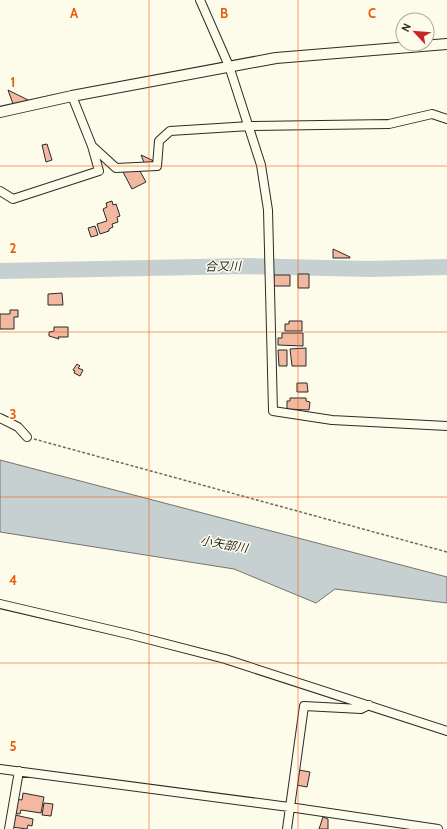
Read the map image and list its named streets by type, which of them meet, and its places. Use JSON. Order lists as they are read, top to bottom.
{
  "water": ["合又川", "小矢部川"],
  "north": "top left",
  "grid": {
    "columns": ["A", "B", "C"],
    "rows": [
      "1",
      "2",
      "3",
      "4",
      "5"
    ]
  }
}
